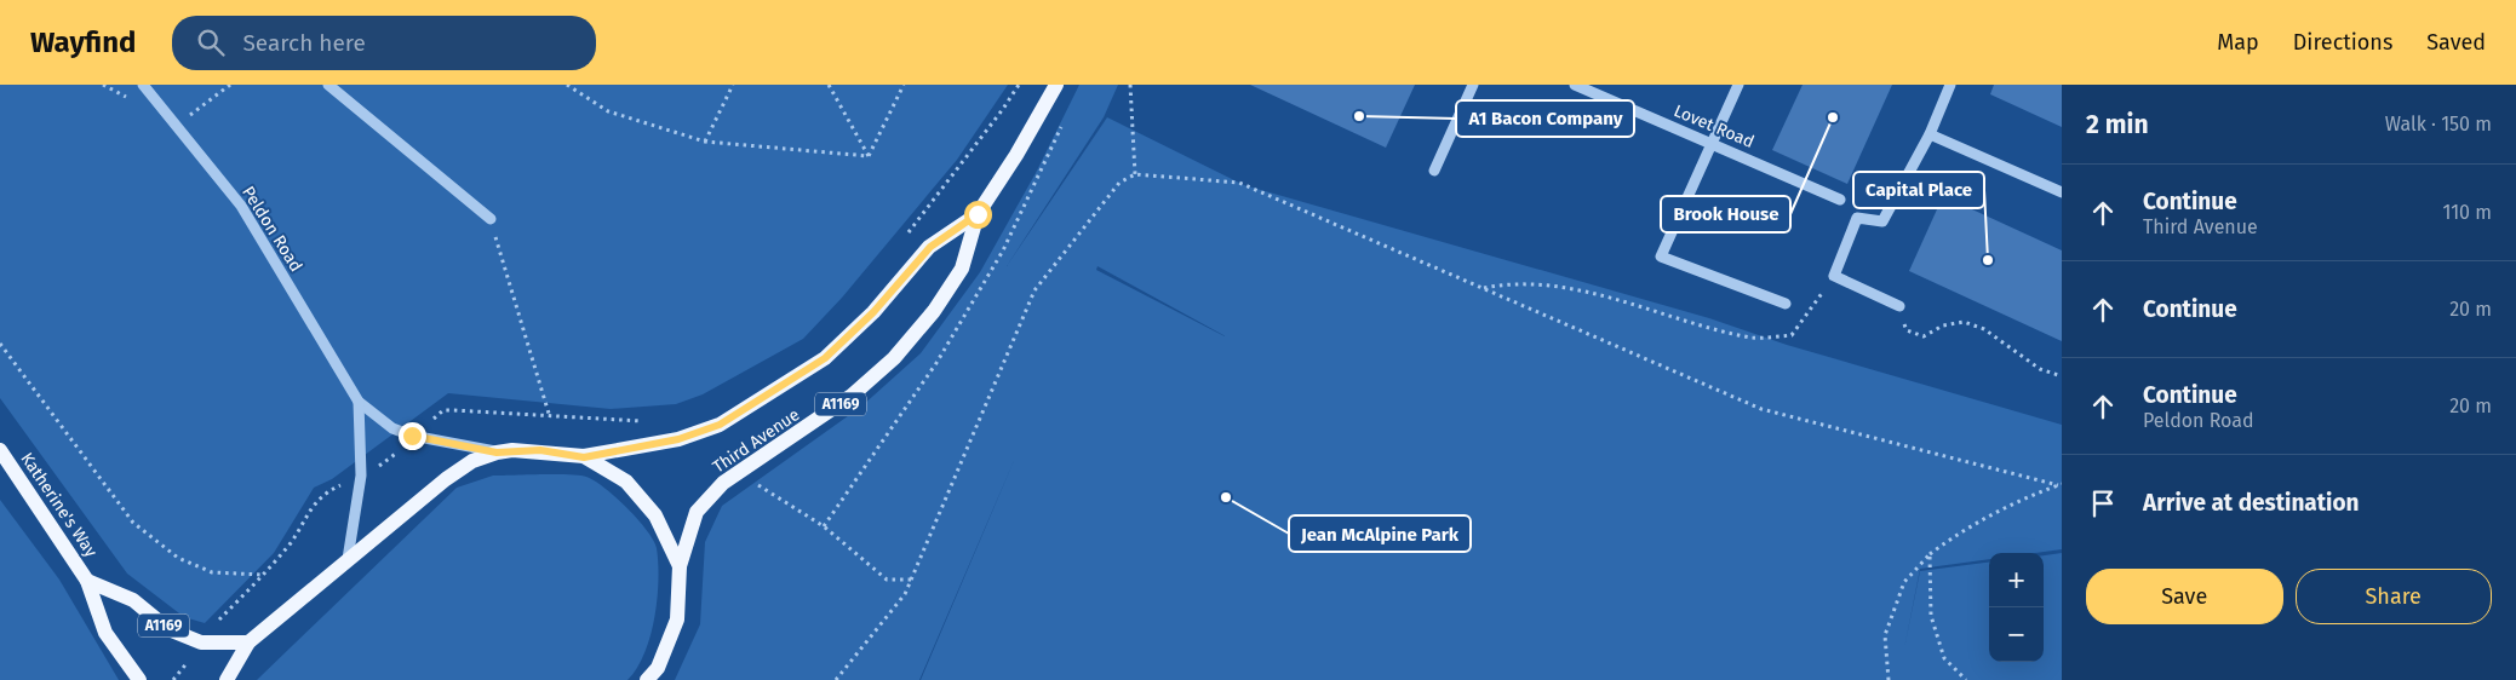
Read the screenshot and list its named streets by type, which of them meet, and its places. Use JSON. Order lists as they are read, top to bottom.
{
  "streets": {
    "main road": ["A1169", "Third Avenue", "Katherine's Way"],
    "street": ["Lovet Road", "Peldon Road"]
  },
  "places": [
    "A1 Bacon Company",
    "Brook House",
    "Capital Place",
    "Jean McAlpine Park"
  ],
  "page": {
    "header": "Wayfind",
    "search": "Search here",
    "nav": ["Map", "Directions", "Saved"],
    "heading": ["2 min", "Walk · 150 m"],
    "list": [
      ["Continue", "Third Avenue", "110 m"],
      ["Continue", "20 m"],
      ["Continue", "Peldon Road", "20 m"],
      "Arrive at destination"
    ],
    "buttons": ["Save", "Share"],
    "map_buttons": ["+", "−"]
  }
}
